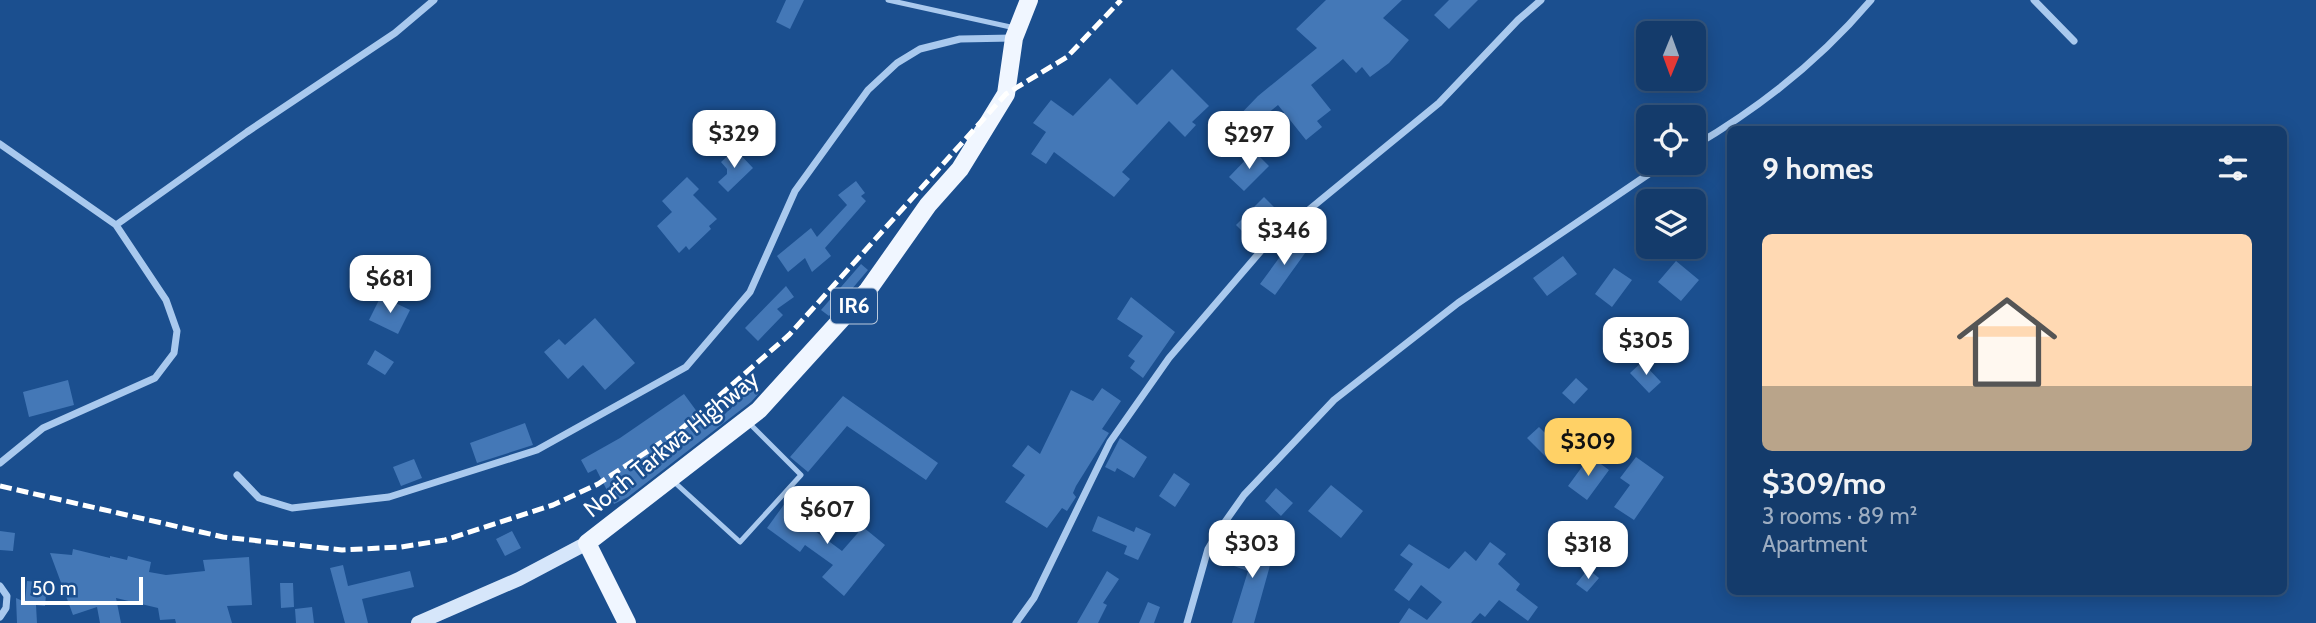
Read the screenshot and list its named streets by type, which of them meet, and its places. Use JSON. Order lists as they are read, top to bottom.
{
  "streets": {
    "main road": ["IR6", "North Tarkwa Highway"]
  },
  "scale_bar": "50 m",
  "north": "bottom",
  "page": {
    "price": [
      "$329",
      "$297",
      "$346",
      "$681",
      "$305",
      "$309",
      "$607",
      "$303",
      "$318"
    ],
    "heading": "9 homes",
    "list": [
      {
        "name": "$309/mo",
        "note": "3 rooms · 89 m² · Apartment"
      }
    ],
    "scale": "50 m"
  }
}
